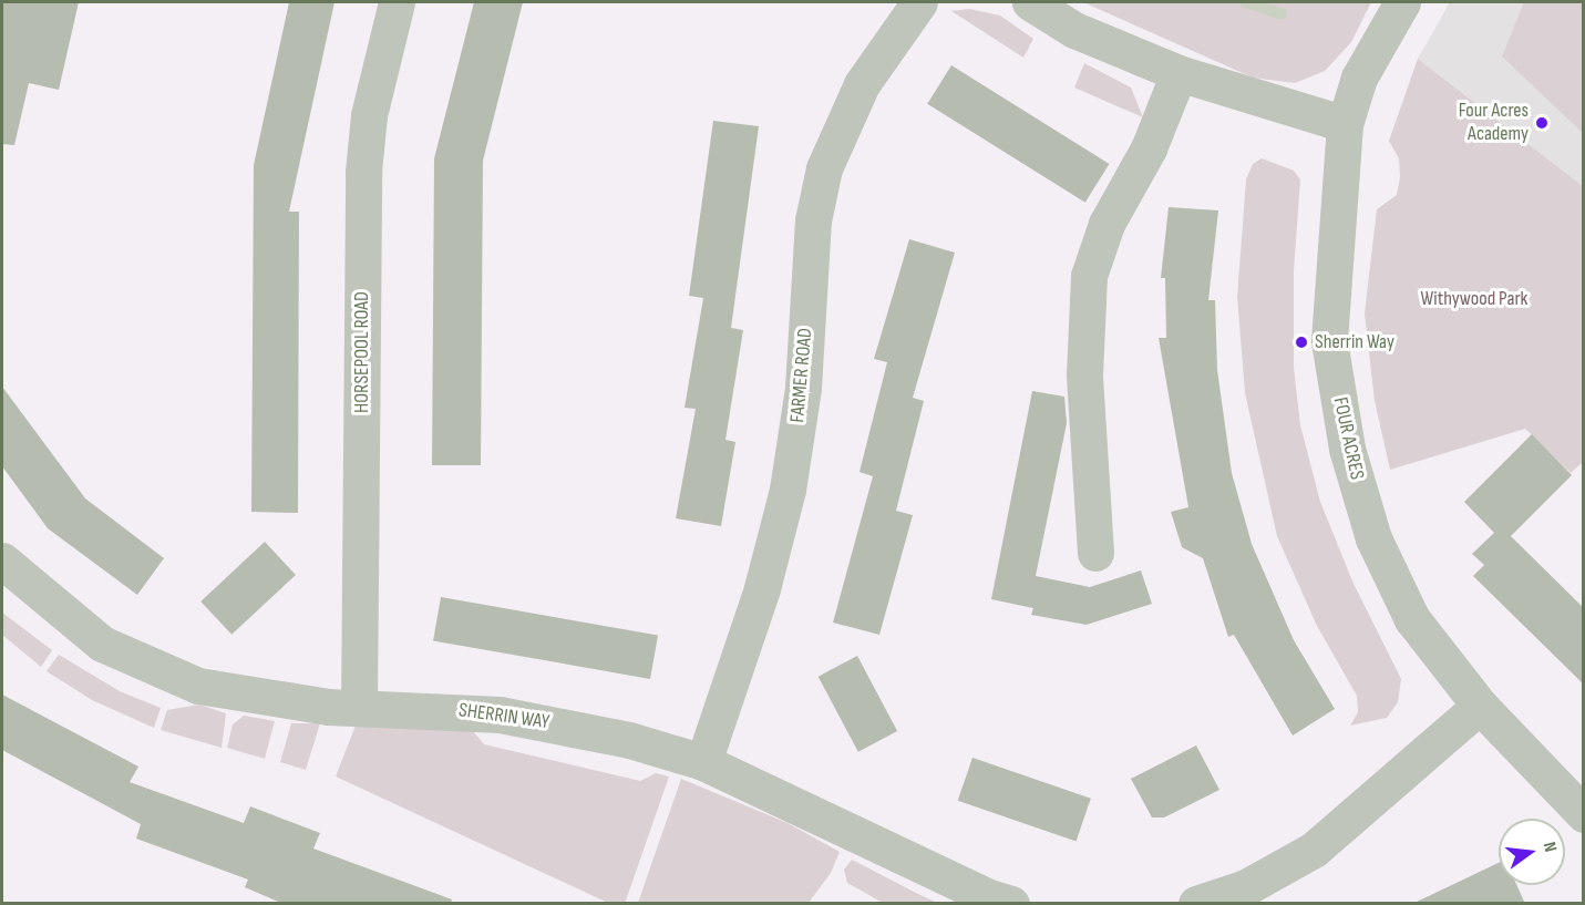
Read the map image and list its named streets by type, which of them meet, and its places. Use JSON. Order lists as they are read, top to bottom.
{
  "streets": {
    "street": [
      "HORSEPOOL ROAD",
      "FARMER ROAD",
      "FOUR ACRES",
      "SHERRIN WAY"
    ]
  },
  "crossings": [
    ["HORSEPOOL ROAD", "SHERRIN WAY"],
    ["FARMER ROAD", "SHERRIN WAY"]
  ],
  "parks": ["Withywood Park"],
  "places": ["Four Acres Academy", "Sherrin Way"],
  "north": "right"
}
